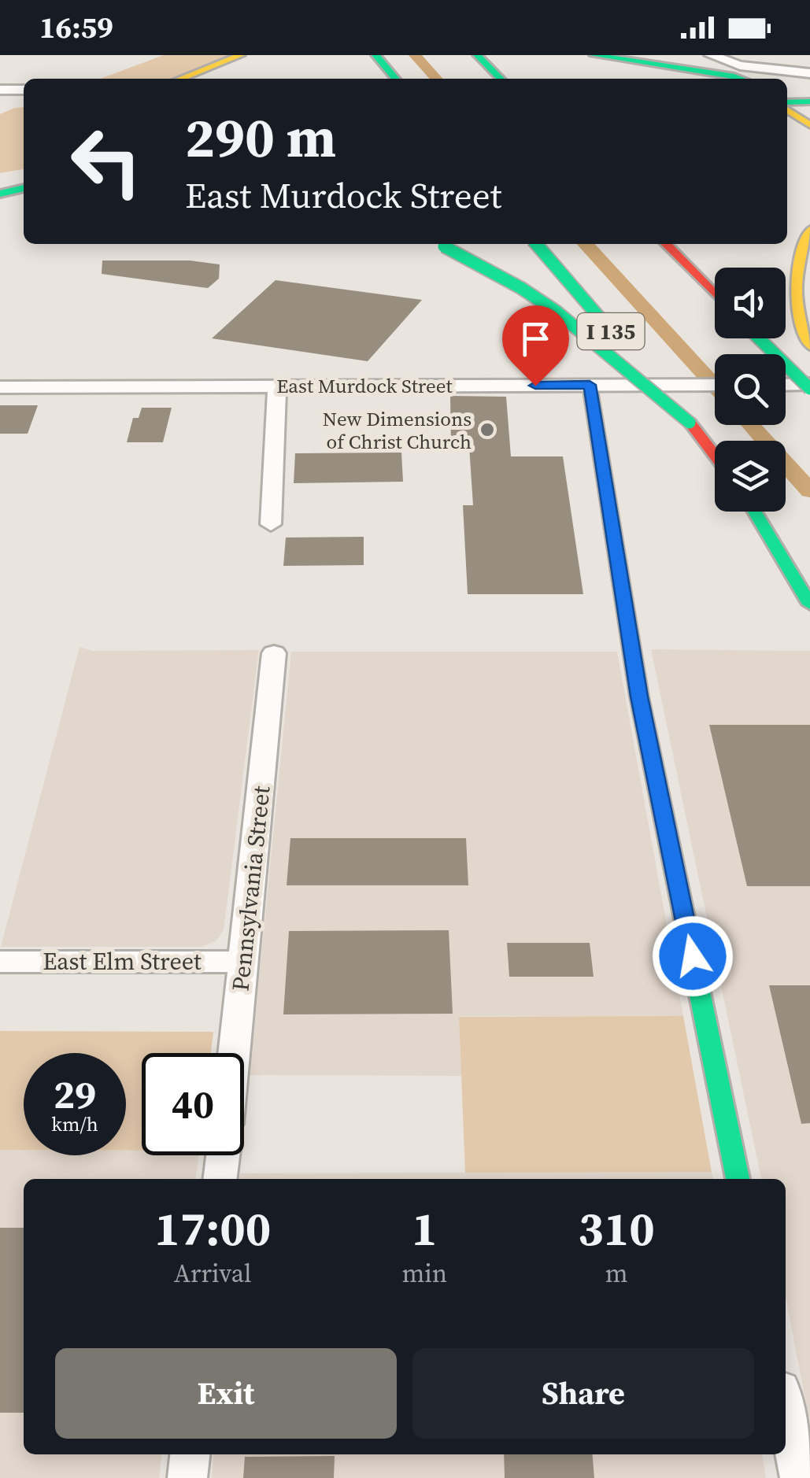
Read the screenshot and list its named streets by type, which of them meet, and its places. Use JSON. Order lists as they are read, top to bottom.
{
  "streets": {
    "main road": ["I 135"],
    "street": ["East Murdock Street", "Pennsylvania Street", "East Elm Street"]
  },
  "crossings": [
    ["Pennsylvania Street", "East Elm Street"]
  ],
  "places": ["New Dimensions of Christ Church"],
  "page": {
    "status": "16:59",
    "turn": ["290 m", "East Murdock Street"],
    "speed": "29 km/h",
    "limit": "40",
    "eta": [
      "17:00",
      "Arrival",
      "1",
      "min",
      "310",
      "m"
    ],
    "buttons": ["Exit", "Share"]
  }
}
